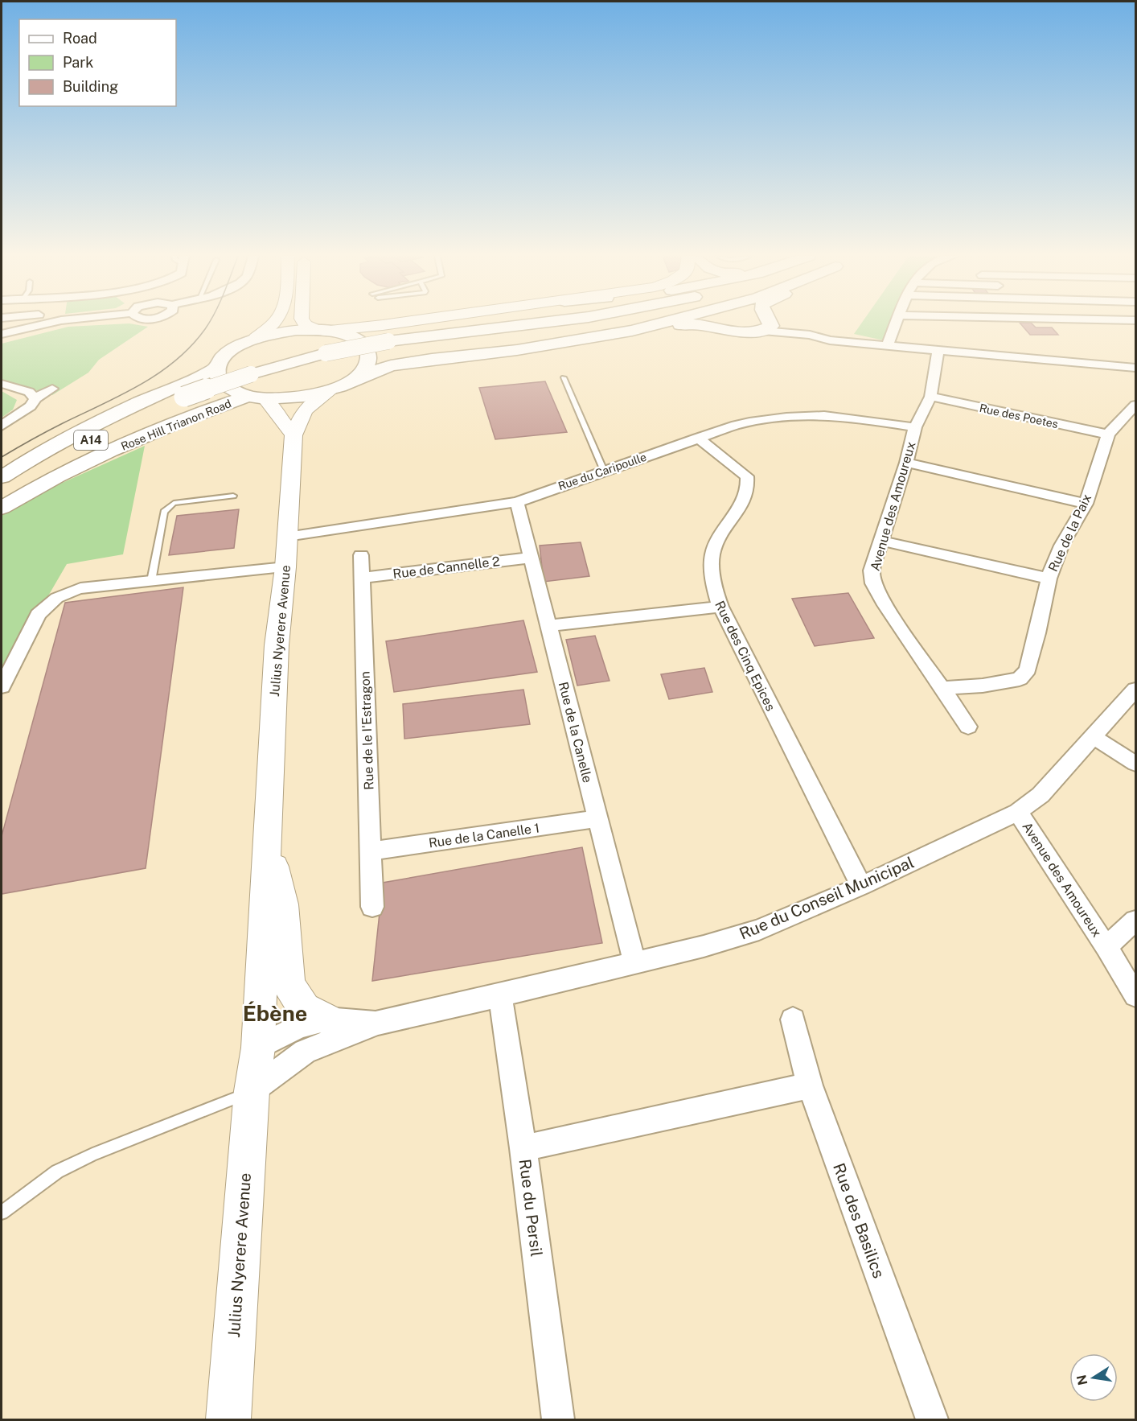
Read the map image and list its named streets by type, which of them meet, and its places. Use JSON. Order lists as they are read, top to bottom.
{
  "streets": {
    "main road": ["Rose Hill Trianon Road", "A14", "Julius Nyerere Avenue"],
    "street": [
      "Rue des Poetes",
      "Rue du Caripoulle",
      "Avenue des Amoureux",
      "Rue de la Paix",
      "Rue de Cannelle 2",
      "Rue des Cinq Epices",
      "Rue de le I'Estragon",
      "Rue de la Canelle",
      "Rue de la Canelle 1",
      "Rue du Conseil Municipal",
      "Rue du Persil",
      "Rue des Basilics"
    ]
  },
  "crossings": [
    ["Rue des Poetes", "Avenue des Amoureux"],
    ["Rue des Poetes", "Rue de la Paix"],
    ["Rose Hill Trianon Road", "Julius Nyerere Avenue"],
    ["Rue du Caripoulle", "Avenue des Amoureux"],
    ["Rue du Caripoulle", "Julius Nyerere Avenue"],
    ["Rue du Caripoulle", "Rue des Cinq Epices"],
    ["Rue du Caripoulle", "Rue de la Canelle"],
    ["Avenue des Amoureux", "Rue de la Paix"],
    ["Avenue des Amoureux", "Rue du Conseil Municipal"],
    ["Rue de Cannelle 2", "Rue de le I'Estragon"],
    ["Rue de Cannelle 2", "Rue de la Canelle"],
    ["Rue des Cinq Epices", "Rue du Conseil Municipal"],
    ["Rue de le I'Estragon", "Rue de la Canelle 1"],
    ["Rue de la Canelle", "Rue de la Canelle 1"],
    ["Rue de la Canelle", "Rue du Conseil Municipal"],
    ["Rue du Conseil Municipal", "Rue du Persil"]
  ],
  "districts": ["Ébène"],
  "legend": ["Road", "Park", "Building"],
  "north": "left"
}
